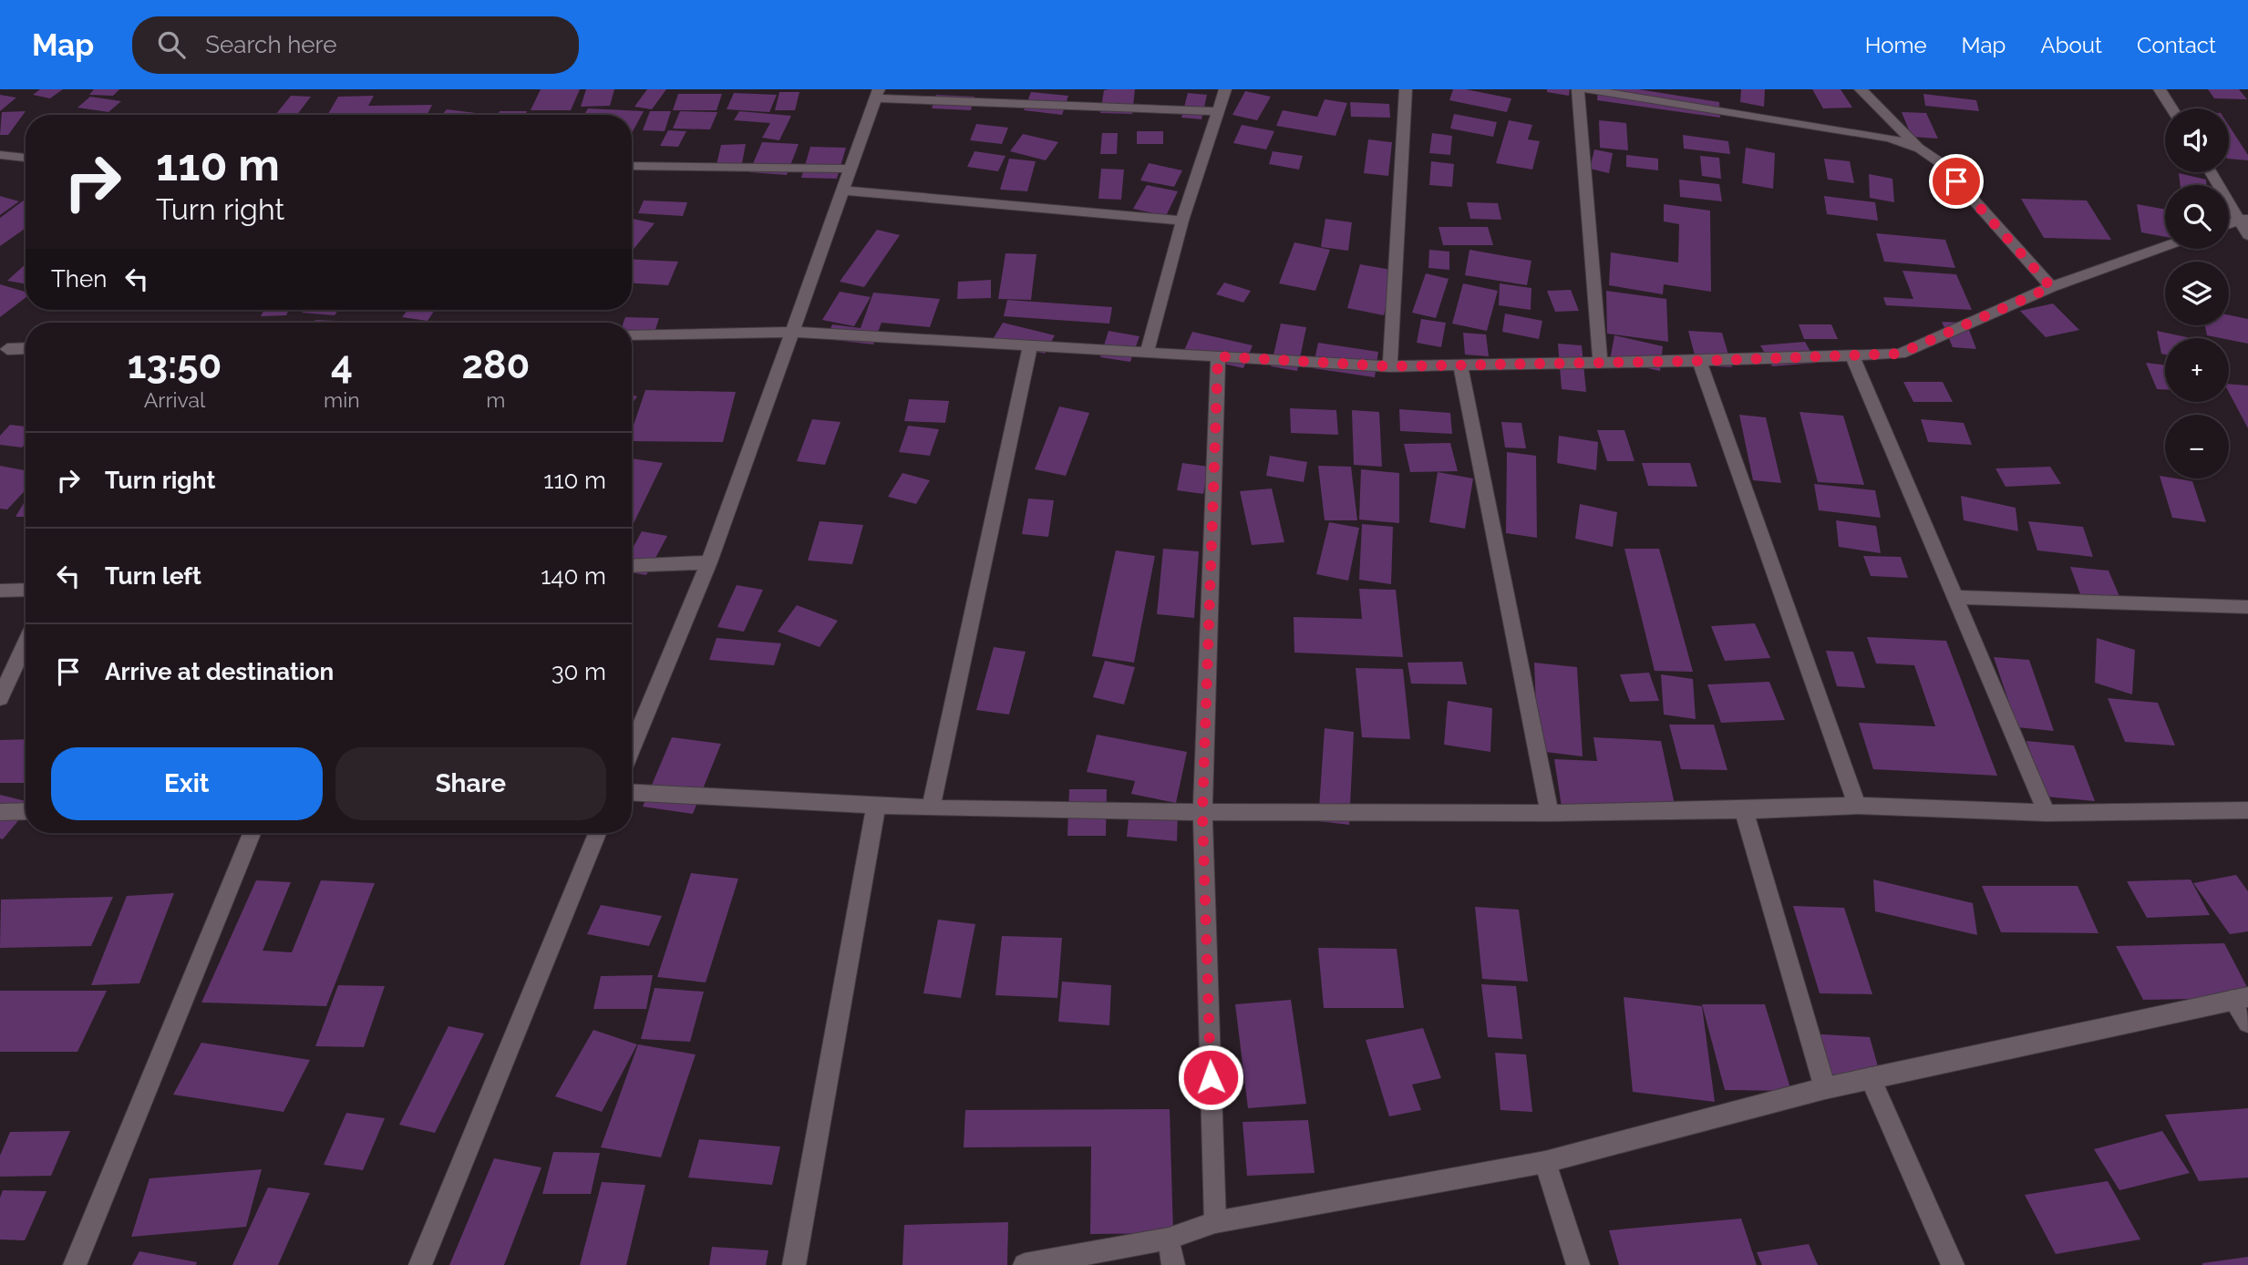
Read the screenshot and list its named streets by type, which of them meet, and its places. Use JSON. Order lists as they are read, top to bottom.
{
  "page": {
    "header": "Map",
    "search": "Search here",
    "nav": [
      "Home",
      "Map",
      "About",
      "Contact"
    ],
    "map_buttons": ["+", "−"],
    "turn": ["110 m", "Turn right"],
    "then": "Then",
    "eta": [
      "13:50",
      "Arrival",
      "4",
      "min",
      "280",
      "m"
    ],
    "list": [
      {
        "name": "Turn right",
        "value": "110 m"
      },
      {
        "name": "Turn left",
        "value": "140 m"
      },
      {
        "name": "Arrive at destination",
        "value": "30 m"
      }
    ],
    "buttons": ["Exit", "Share"]
  }
}
